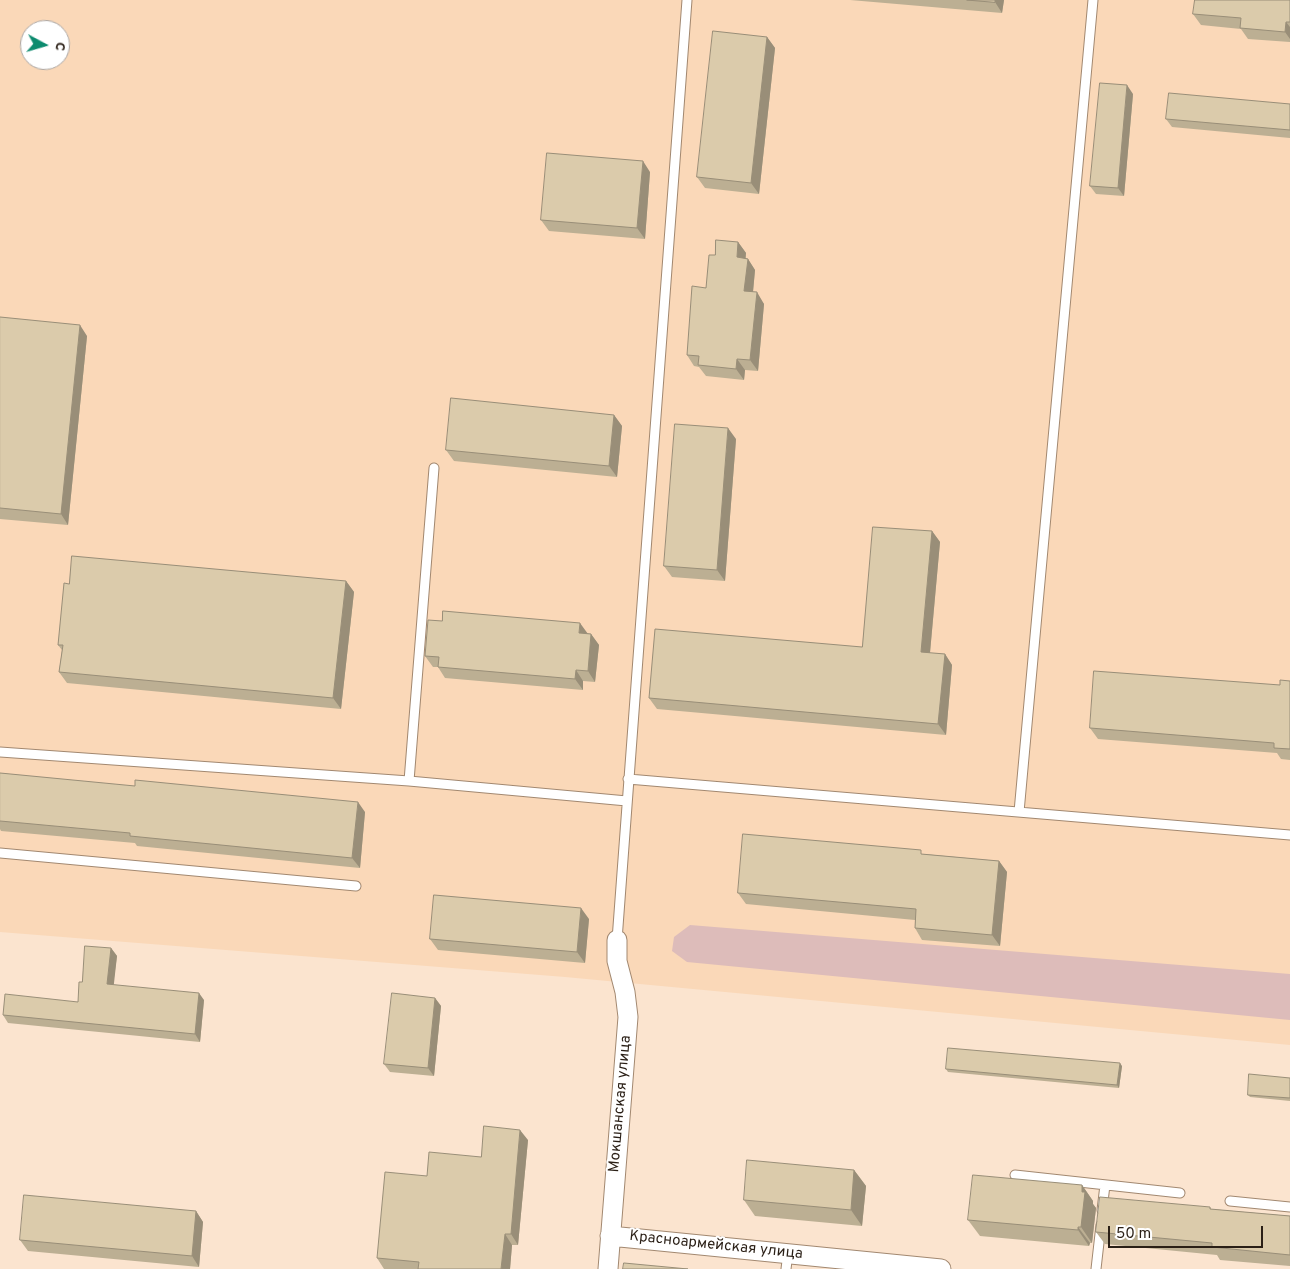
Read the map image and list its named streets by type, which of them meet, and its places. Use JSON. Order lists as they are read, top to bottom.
{
  "streets": {
    "street": ["Мокшанская улица", "Красноармейская улица"]
  },
  "crossings": [
    ["Мокшанская улица", "Красноармейская улица"]
  ],
  "scale_bar": "50 m",
  "north": "right"
}
